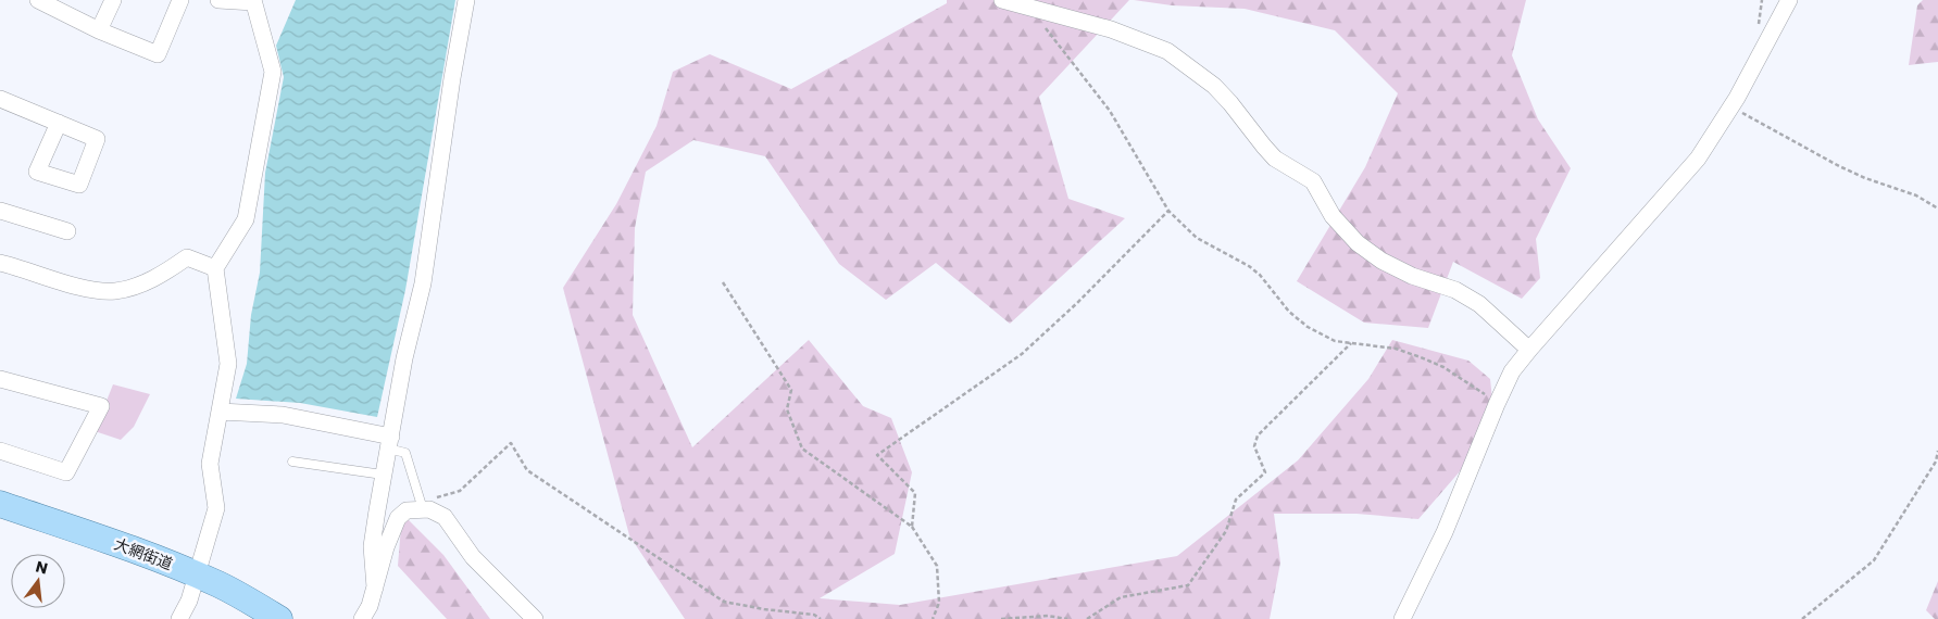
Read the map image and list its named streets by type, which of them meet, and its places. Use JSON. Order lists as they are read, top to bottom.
{
  "streets": {
    "main road": ["大網街道"]
  },
  "north": "top"
}
